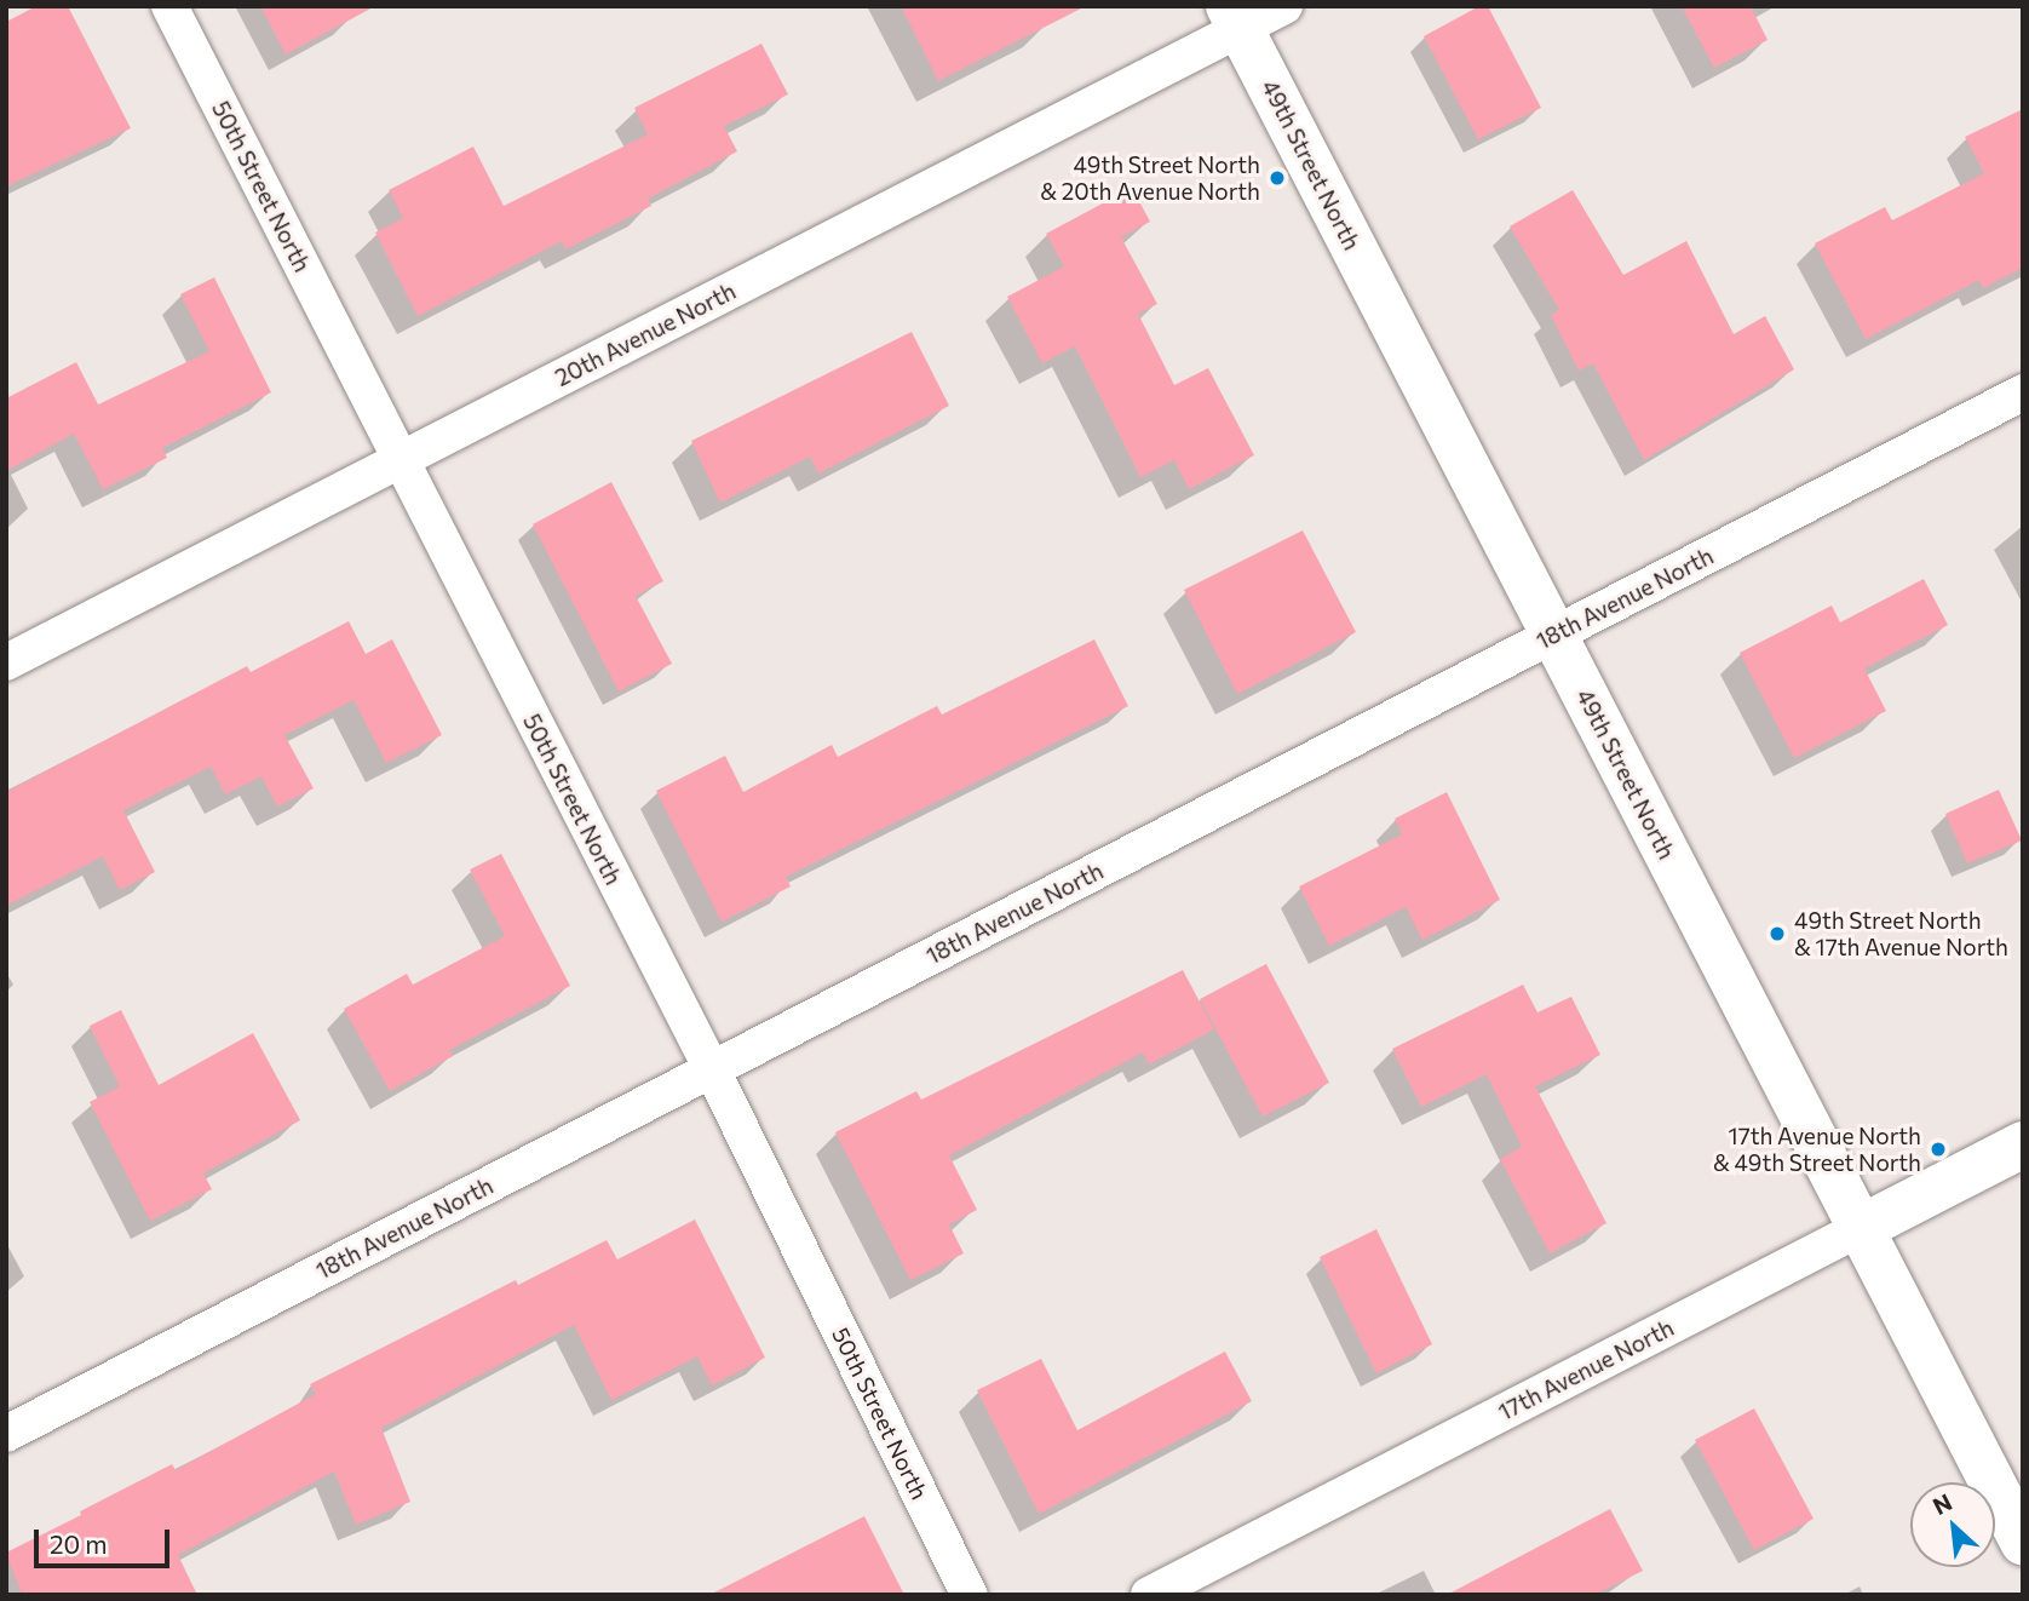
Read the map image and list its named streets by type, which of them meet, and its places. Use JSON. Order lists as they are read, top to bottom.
{
  "streets": {
    "main road": ["49th Street North", "17th Avenue North"],
    "street": ["50th Street North", "20th Avenue North", "18th Avenue North"]
  },
  "crossings": [
    ["49th Street North", "20th Avenue North"],
    ["49th Street North", "18th Avenue North"],
    ["49th Street North", "17th Avenue North"],
    ["50th Street North", "20th Avenue North"],
    ["50th Street North", "18th Avenue North"]
  ],
  "places": ["49th Street North & 20th Avenue North", "49th Street North & 17th Avenue North", "17th Avenue North & 49th Street North"],
  "scale_bar": "20 m",
  "north": "top left"
}
